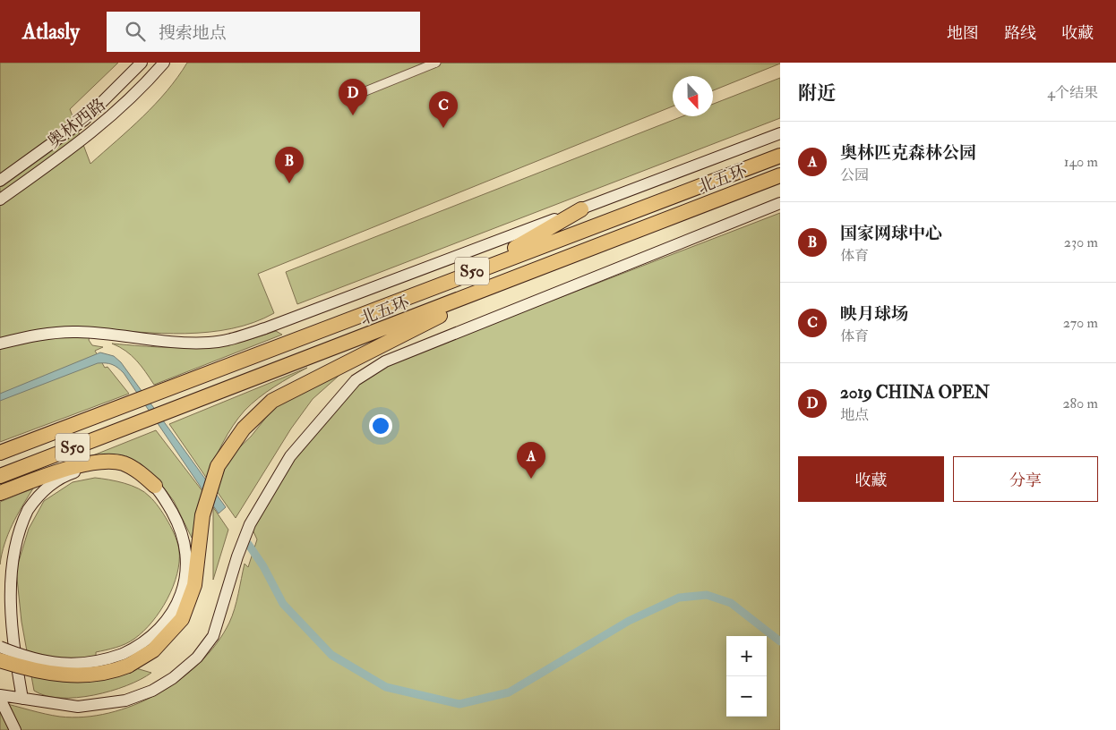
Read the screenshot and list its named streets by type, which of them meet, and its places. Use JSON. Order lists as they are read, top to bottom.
{
  "streets": {
    "highway": ["北五环", "S50"],
    "street": ["奥林西路"]
  },
  "north": "bottom",
  "page": {
    "header": "Atlasly",
    "search": "搜索地点",
    "nav": ["地图", "路线", "收藏"],
    "heading": ["附近", "4个结果"],
    "pins": [
      "D",
      "C",
      "B",
      "A"
    ],
    "list": [
      {
        "mark": "A",
        "name": "奥林匹克森林公园",
        "note": "公园",
        "value": "140 m"
      },
      {
        "mark": "B",
        "name": "国家网球中心",
        "note": "体育",
        "value": "230 m"
      },
      {
        "mark": "C",
        "name": "映月球场",
        "note": "体育",
        "value": "270 m"
      },
      {
        "mark": "D",
        "name": "2019 CHINA OPEN",
        "note": "地点",
        "value": "280 m"
      }
    ],
    "buttons": ["收藏", "分享"],
    "map_buttons": ["+", "−"]
  }
}
